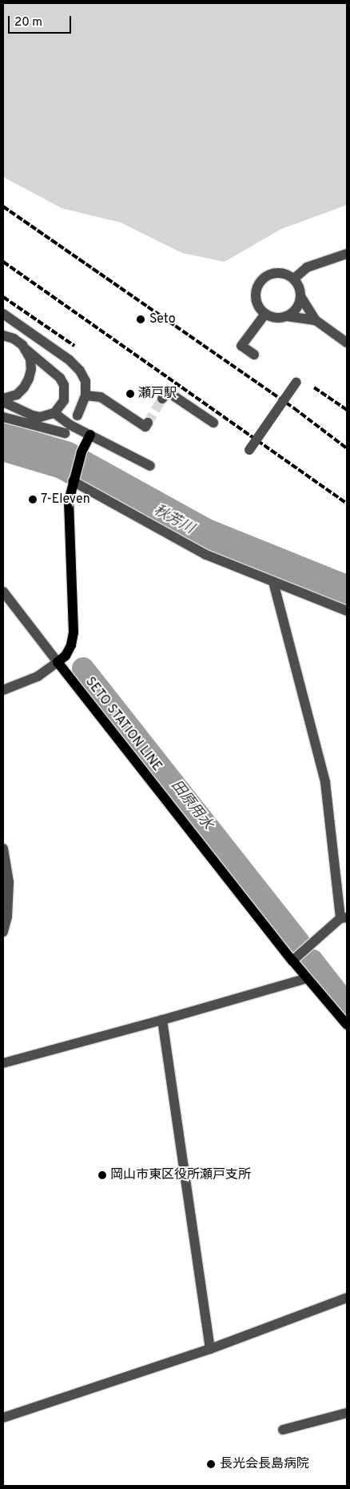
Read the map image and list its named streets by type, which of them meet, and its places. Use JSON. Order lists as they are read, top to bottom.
{
  "streets": {
    "main road": ["SETO STATION LINE"]
  },
  "water": ["秋芳川", "田原用水"],
  "places": [
    "Seto",
    "瀬戸駅",
    "7-Eleven",
    "岡山市東区役所瀬戸支所",
    "長光会長島病院"
  ],
  "scale_bar": "20 m"
}
